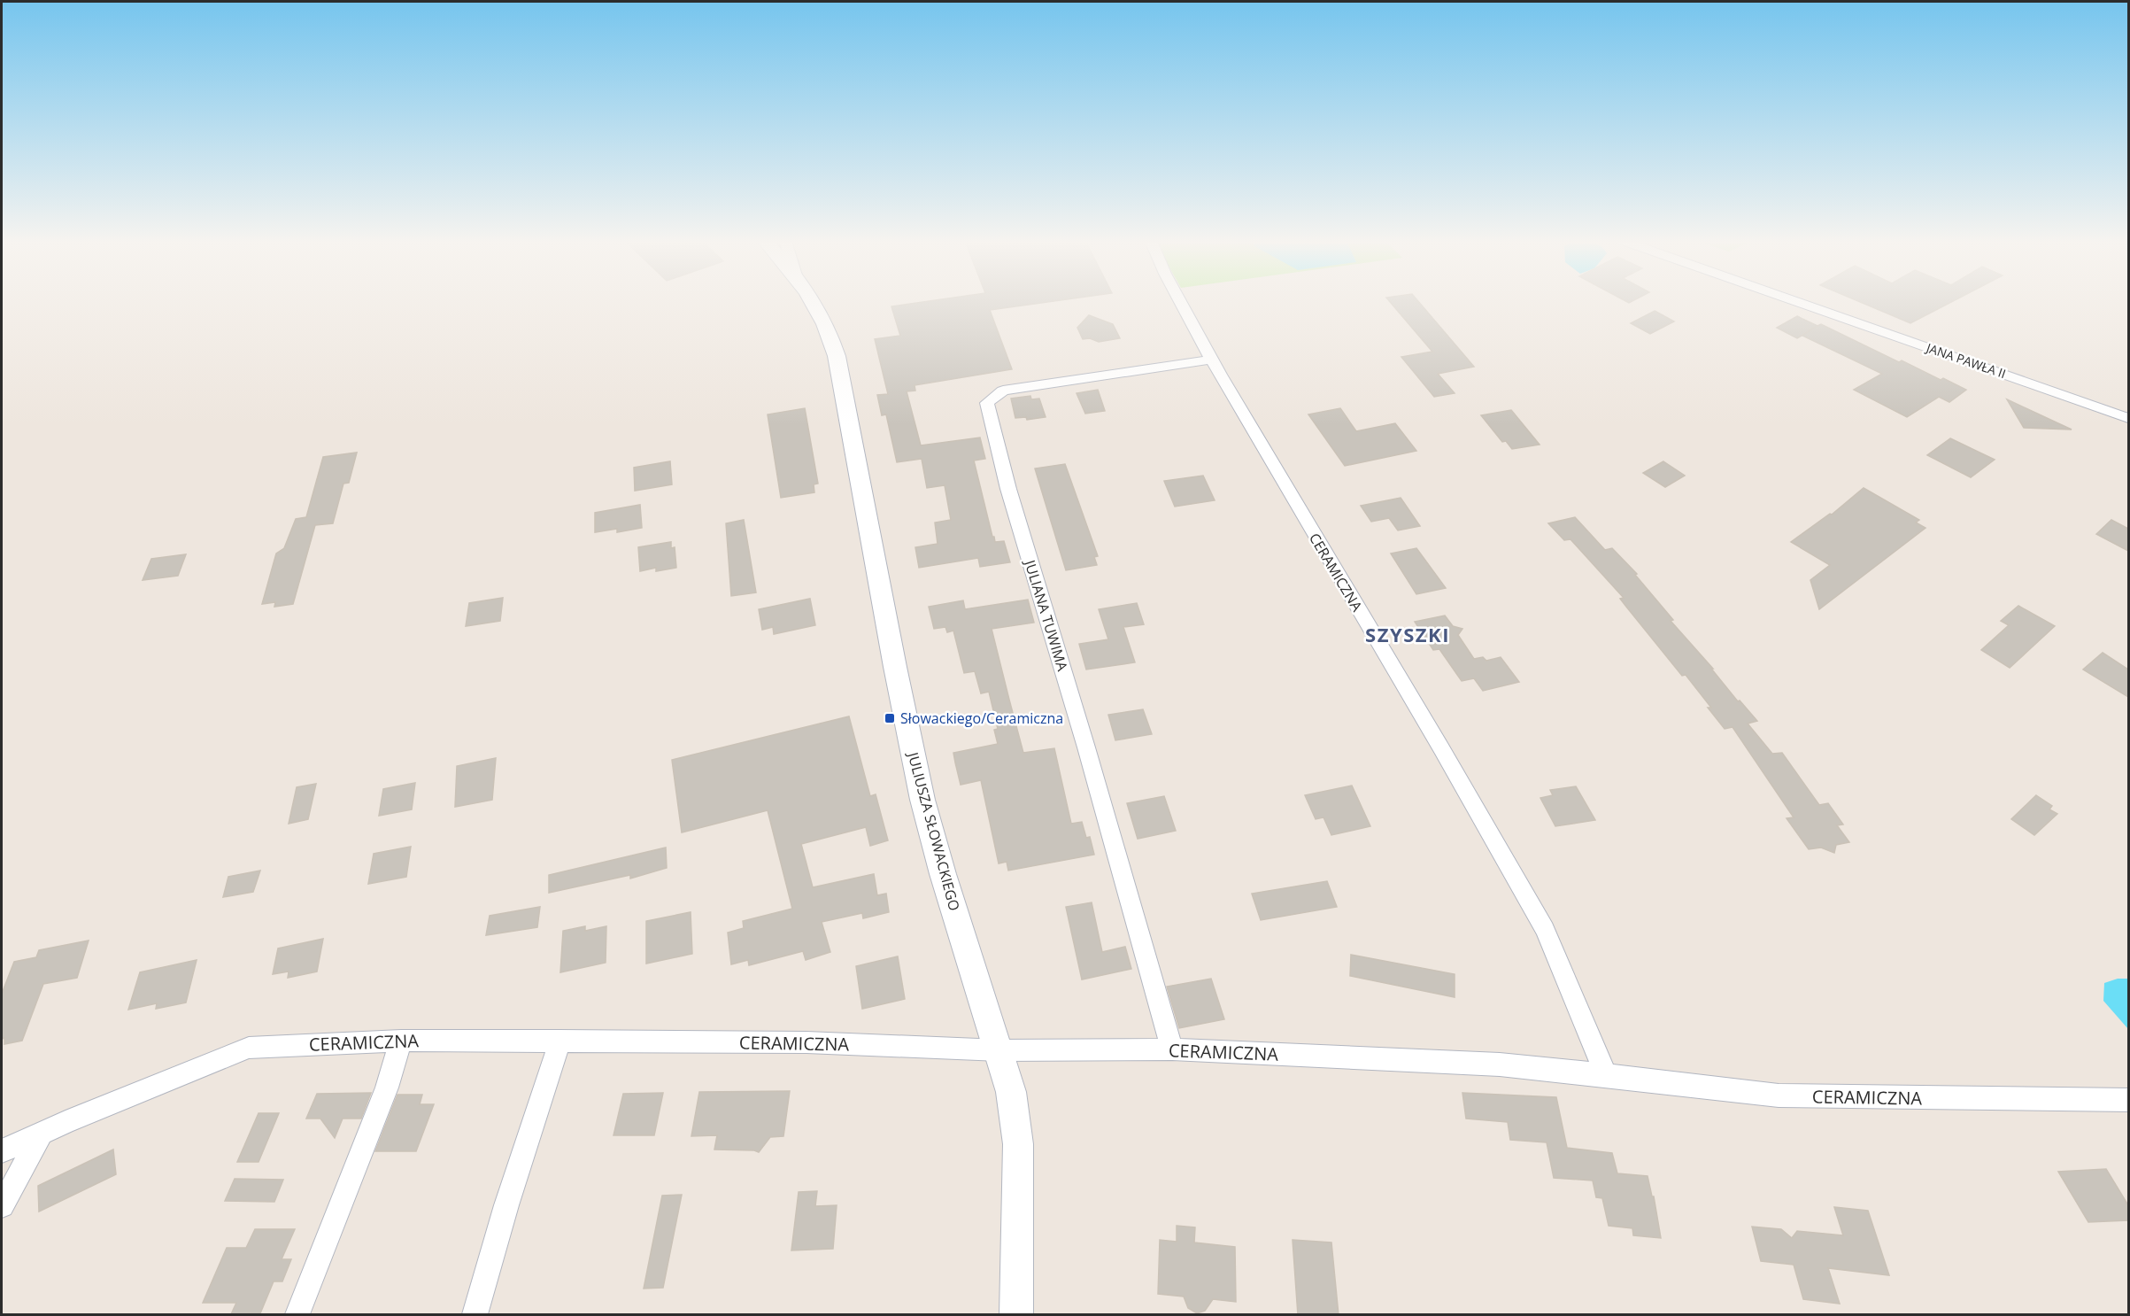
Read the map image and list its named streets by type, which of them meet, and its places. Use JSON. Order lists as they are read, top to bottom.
{
  "streets": {
    "street": [
      "JANA PAWŁA II",
      "CERAMICZNA",
      "JULIANA TUWIMA",
      "JULIUSZA SŁOWACKIEGO"
    ]
  },
  "crossings": [
    ["CERAMICZNA", "JULIANA TUWIMA"],
    ["CERAMICZNA", "JULIUSZA SŁOWACKIEGO"]
  ],
  "districts": ["SZYSZKI"],
  "places": {
    "transit": ["Słowackiego/Ceramiczna"]
  }
}
